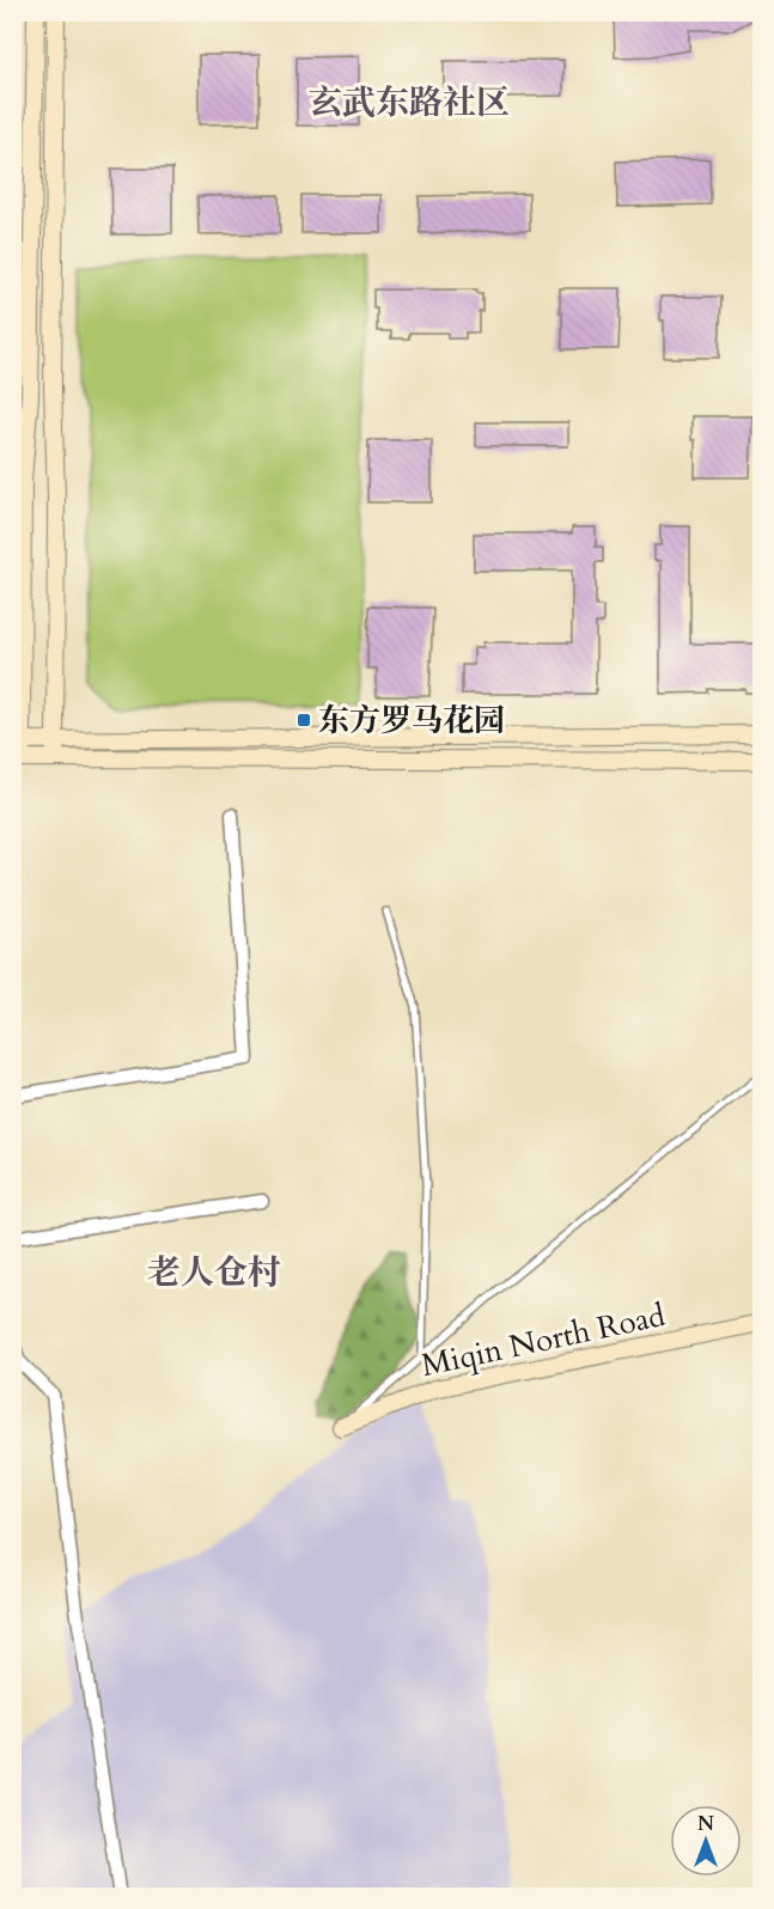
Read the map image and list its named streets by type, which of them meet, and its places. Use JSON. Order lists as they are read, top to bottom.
{
  "streets": {
    "street": ["Miqin North Road"]
  },
  "districts": ["玄武东路社区", "老人仓村"],
  "places": {
    "transit": ["东方罗马花园"]
  },
  "north": "top"
}
